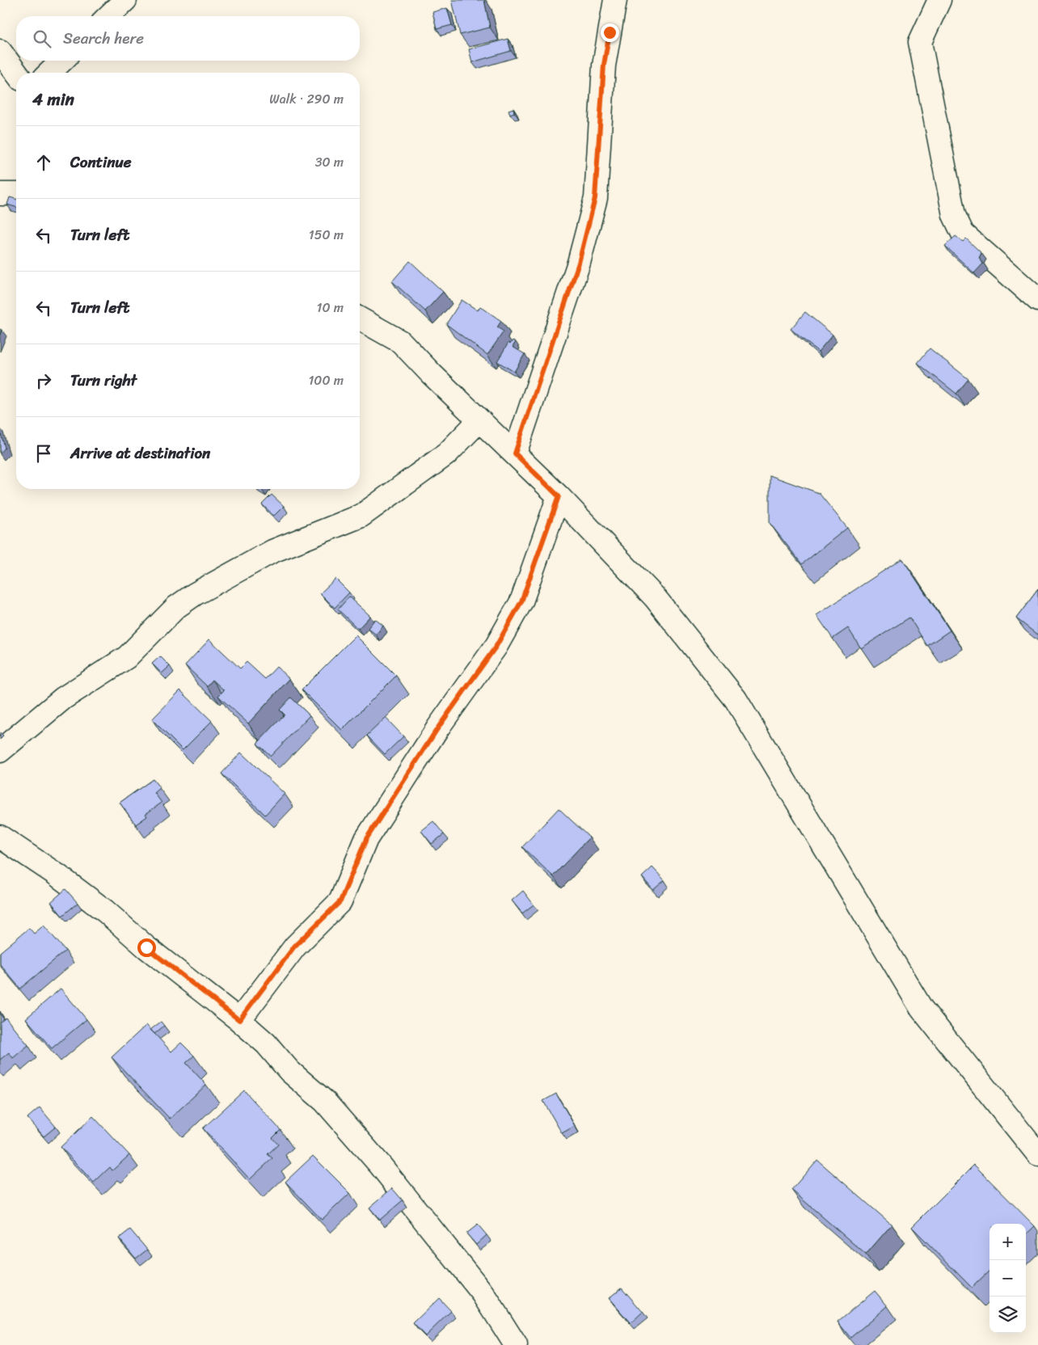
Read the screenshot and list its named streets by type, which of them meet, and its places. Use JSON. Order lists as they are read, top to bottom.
{
  "page": {
    "search": "Search here",
    "heading": ["4 min", "Walk · 290 m"],
    "list": [
      ["Continue", "30 m"],
      ["Turn left", "150 m"],
      ["Turn left", "10 m"],
      ["Turn right", "100 m"],
      "Arrive at destination"
    ],
    "map_buttons": ["+", "−"]
  }
}
